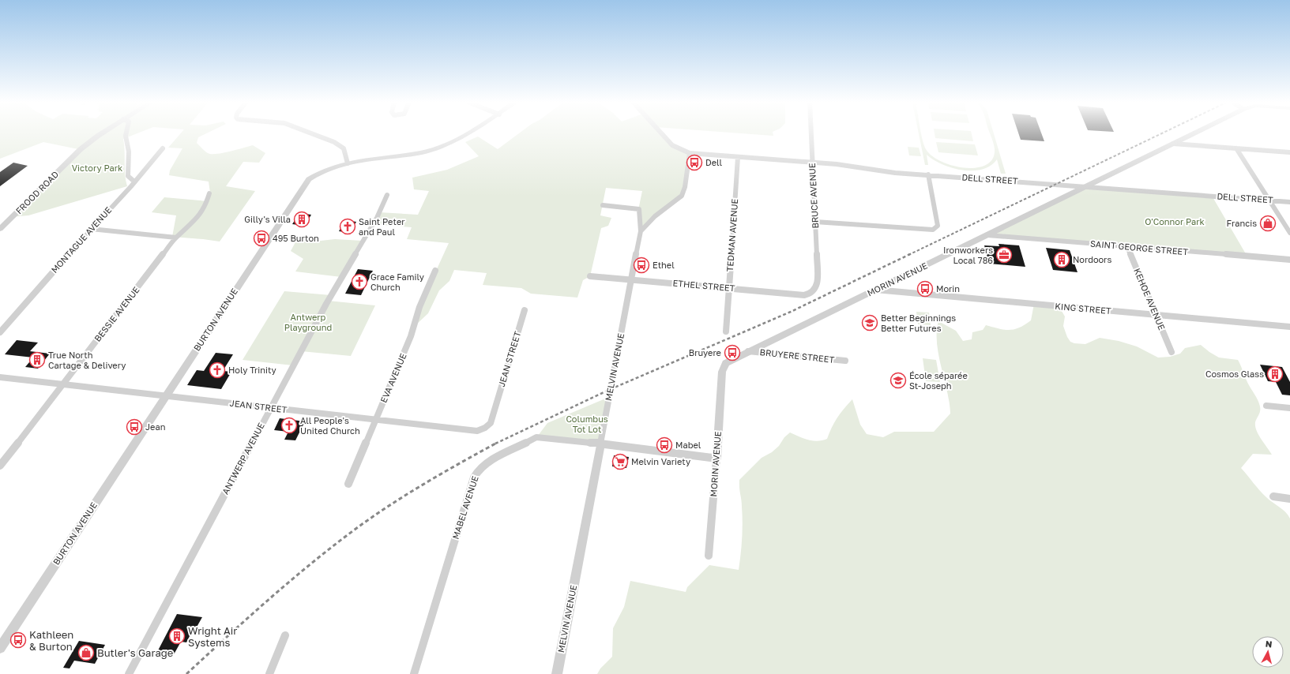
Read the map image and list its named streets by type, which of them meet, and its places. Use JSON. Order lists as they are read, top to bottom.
{
  "streets": {
    "street": [
      "DELL STREET",
      "FROOD ROAD",
      "BRUCE AVENUE",
      "TEDMAN AVENUE",
      "MONTAGUE AVENUE",
      "SAINT GEORGE STREET",
      "MORIN AVENUE",
      "ETHEL STREET",
      "KEHOE AVENUE",
      "KING STREET",
      "BESSIE AVENUE",
      "BURTON AVENUE",
      "BRUYERE STREET",
      "JEAN STREET",
      "MELVIN AVENUE",
      "EVA AVENUE",
      "ANTWERP AVENUE",
      "MABEL AVENUE"
    ]
  },
  "crossings": [
    ["DELL STREET", "BRUCE AVENUE"],
    ["DELL STREET", "TEDMAN AVENUE"],
    ["DELL STREET", "MORIN AVENUE"],
    ["BRUCE AVENUE", "ETHEL STREET"],
    ["TEDMAN AVENUE", "ETHEL STREET"],
    ["SAINT GEORGE STREET", "MORIN AVENUE"],
    ["SAINT GEORGE STREET", "KEHOE AVENUE"],
    ["MORIN AVENUE", "KING STREET"],
    ["MORIN AVENUE", "BRUYERE STREET"],
    ["MORIN AVENUE", "MABEL AVENUE"],
    ["ETHEL STREET", "MELVIN AVENUE"],
    ["KEHOE AVENUE", "KING STREET"],
    ["BESSIE AVENUE", "JEAN STREET"],
    ["BURTON AVENUE", "JEAN STREET"],
    ["JEAN STREET", "EVA AVENUE"],
    ["JEAN STREET", "ANTWERP AVENUE"],
    ["MELVIN AVENUE", "MABEL AVENUE"]
  ],
  "parks": [
    "Victory Park",
    "O'Connor Park",
    "Antwerp Playground",
    "Columbus Tot Lot"
  ],
  "places": {
    "bus stop": [
      "Dell",
      "495 Burton",
      "Ethel",
      "Morin",
      "Bruyere",
      "Jean",
      "Mabel",
      "Kathleen & Burton"
    ],
    "building": [
      "Gilly's Villa",
      "Nordoors",
      "True North Cartage & Delivery",
      "Cosmos Glass",
      "Wright Air Systems"
    ],
    "shop": ["Francis", "Butler's Garage"],
    "church": [
      "Saint Peter and Paul",
      "Grace Family Church",
      "Holy Trinity",
      "All People's United Church"
    ],
    "office": ["Ironworkers Local 786"],
    "school or university": ["Better Beginnings Better Futures", "École séparée St-Joseph"],
    "supermarket": ["Melvin Variety"]
  },
  "north": "top"
}
